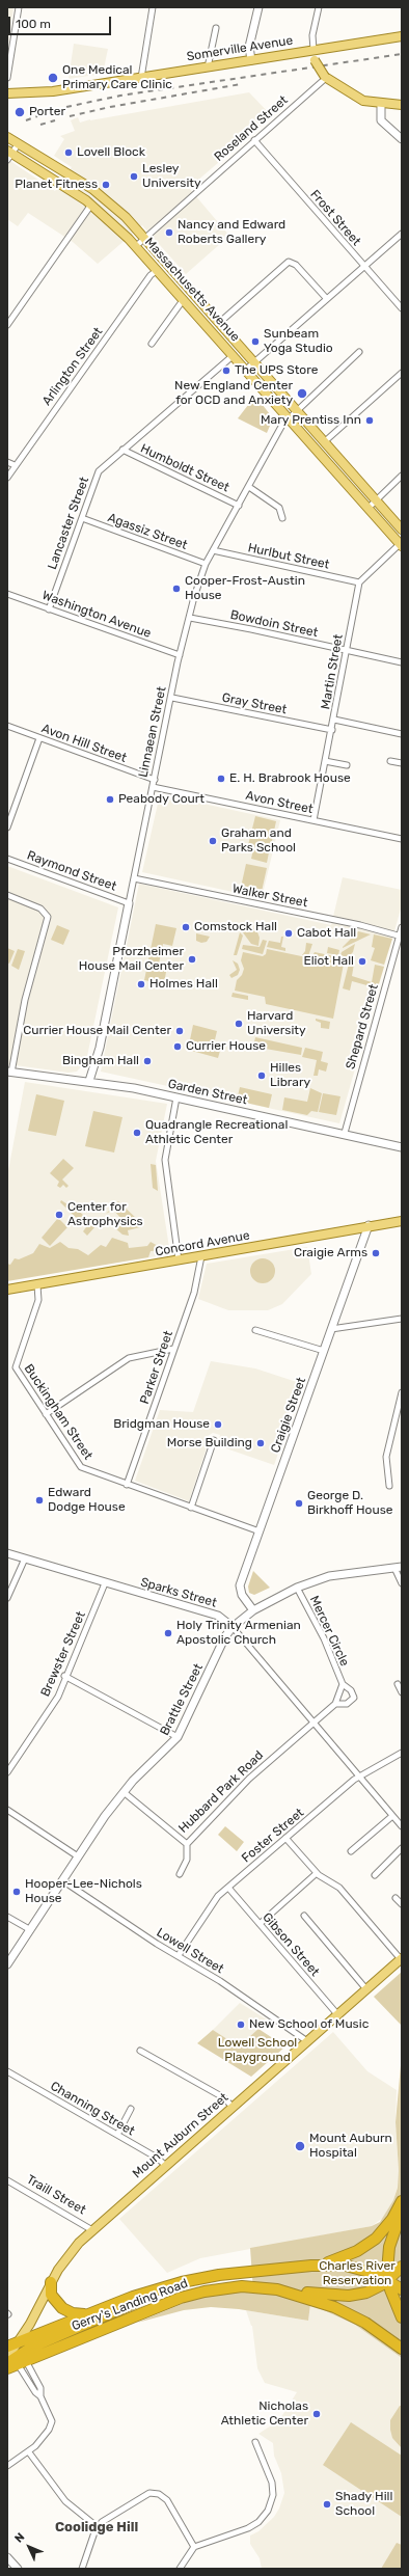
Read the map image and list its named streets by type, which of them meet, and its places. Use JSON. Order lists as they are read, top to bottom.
{
  "streets": {
    "highway": ["Gerry's Landing Road"],
    "main road": [
      "Somerville Avenue",
      "Massachusetts Avenue",
      "Linnaean Street",
      "Garden Street",
      "Concord Avenue",
      "Craigie Street",
      "Sparks Street",
      "Brattle Street",
      "Mount Auburn Street"
    ],
    "street": [
      "Roseland Street",
      "Frost Street",
      "Arlington Street",
      "Humboldt Street",
      "Lancaster Street",
      "Agassiz Street",
      "Hurlbut Street",
      "Washington Avenue",
      "Bowdoin Street",
      "Martin Street",
      "Gray Street",
      "Avon Hill Street",
      "Avon Street",
      "Raymond Street",
      "Walker Street",
      "Shepard Street",
      "Parker Street",
      "Buckingham Street",
      "Mercer Circle",
      "Brewster Street",
      "Hubbard Park Road",
      "Foster Street",
      "Gibson Street",
      "Lowell Street",
      "Channing Street",
      "Traill Street"
    ]
  },
  "crossings": [
    ["Roseland Street", "Frost Street"],
    ["Roseland Street", "Massachusetts Avenue"],
    ["Massachusetts Avenue", "Arlington Street"],
    ["Massachusetts Avenue", "Lancaster Street"],
    ["Massachusetts Avenue", "Linnaean Street"],
    ["Humboldt Street", "Lancaster Street"],
    ["Humboldt Street", "Linnaean Street"],
    ["Lancaster Street", "Agassiz Street"],
    ["Lancaster Street", "Washington Avenue"],
    ["Agassiz Street", "Linnaean Street"],
    ["Hurlbut Street", "Martin Street"],
    ["Hurlbut Street", "Linnaean Street"],
    ["Washington Avenue", "Linnaean Street"],
    ["Bowdoin Street", "Martin Street"],
    ["Bowdoin Street", "Linnaean Street"],
    ["Martin Street", "Gray Street"],
    ["Martin Street", "Avon Street"],
    ["Gray Street", "Linnaean Street"],
    ["Linnaean Street", "Avon Hill Street"],
    ["Linnaean Street", "Avon Street"],
    ["Linnaean Street", "Raymond Street"],
    ["Linnaean Street", "Walker Street"],
    ["Linnaean Street", "Garden Street"],
    ["Walker Street", "Shepard Street"],
    ["Shepard Street", "Garden Street"],
    ["Concord Avenue", "Parker Street"],
    ["Concord Avenue", "Buckingham Street"],
    ["Concord Avenue", "Craigie Street"],
    ["Parker Street", "Buckingham Street"],
    ["Buckingham Street", "Craigie Street"],
    ["Craigie Street", "Brattle Street"],
    ["Sparks Street", "Mercer Circle"],
    ["Sparks Street", "Brewster Street"],
    ["Sparks Street", "Brattle Street"],
    ["Sparks Street", "Hubbard Park Road"],
    ["Sparks Street", "Foster Street"],
    ["Mercer Circle", "Brattle Street"],
    ["Mercer Circle", "Hubbard Park Road"],
    ["Brattle Street", "Hubbard Park Road"],
    ["Brattle Street", "Lowell Street"],
    ["Foster Street", "Gibson Street"],
    ["Foster Street", "Lowell Street"],
    ["Gibson Street", "Mount Auburn Street"],
    ["Lowell Street", "Mount Auburn Street"],
    ["Channing Street", "Mount Auburn Street"],
    ["Mount Auburn Street", "Traill Street"],
    ["Mount Auburn Street", "Gerry's Landing Road"]
  ],
  "districts": ["Coolidge Hill"],
  "parks": ["Lowell School Playground", "Charles River Reservation"],
  "places": [
    "One Medical Primary Care Clinic",
    "Porter",
    "Lovell Block",
    "Lesley University",
    "Planet Fitness",
    "Nancy and Edward Roberts Gallery",
    "Sunbeam Yoga Studio",
    "The UPS Store",
    "New England Center for OCD and Anxiety",
    "Mary Prentiss Inn",
    "Cooper-Frost-Austin House",
    "E. H. Brabrook House",
    "Peabody Court",
    "Graham and Parks School",
    "Comstock Hall",
    "Cabot Hall",
    "Pforzheimer House Mail Center",
    "Eliot Hall",
    "Holmes Hall",
    "Harvard University",
    "Currier House Mail Center",
    "Currier House",
    "Bingham Hall",
    "Hilles Library",
    "Quadrangle Recreational Athletic Center",
    "Center for Astrophysics",
    "Craigie Arms",
    "Bridgman House",
    "Morse Building",
    "Edward Dodge House",
    "George D. Birkhoff House",
    "Holy Trinity Armenian Apostolic Church",
    "Hooper-Lee-Nichols House",
    "New School of Music",
    "Mount Auburn Hospital",
    "Nicholas Athletic Center",
    "Shady Hill School"
  ],
  "scale_bar": "100 m",
  "north": "top left"
}
